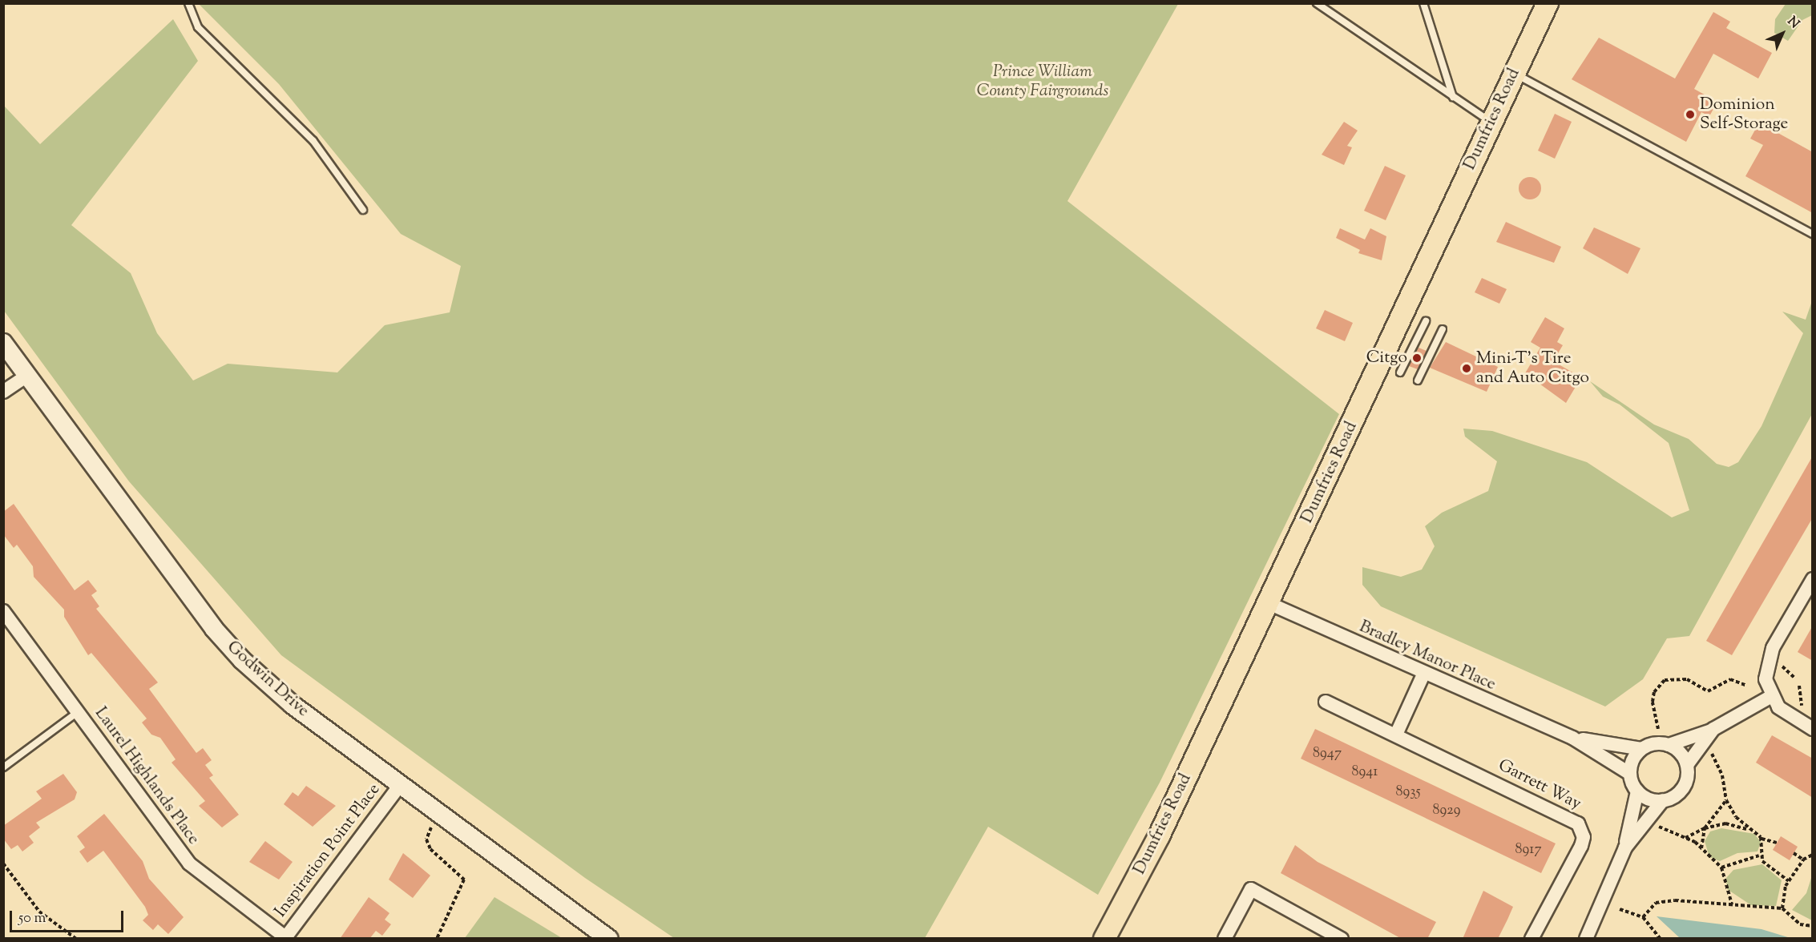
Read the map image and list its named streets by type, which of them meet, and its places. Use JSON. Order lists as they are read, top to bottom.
{
  "streets": {
    "main road": ["Dumfries Road"],
    "street": [
      "Bradley Manor Place",
      "Godwin Drive",
      "Laurel Highlands Place",
      "Garrett Way",
      "Inspiration Point Place"
    ]
  },
  "crossings": [
    ["Dumfries Road", "Bradley Manor Place"],
    ["Godwin Drive", "Inspiration Point Place"],
    ["Laurel Highlands Place", "Inspiration Point Place"]
  ],
  "parks": ["Prince William County Fairgrounds"],
  "places": ["Dominion Self-Storage", "Citgo", "Mini-T's Tire and Auto Citgo"],
  "house_numbers": [
    "8947",
    "8941",
    "8935",
    "8929",
    "8917"
  ],
  "scale_bar": "50 m",
  "north": "top right"
}
